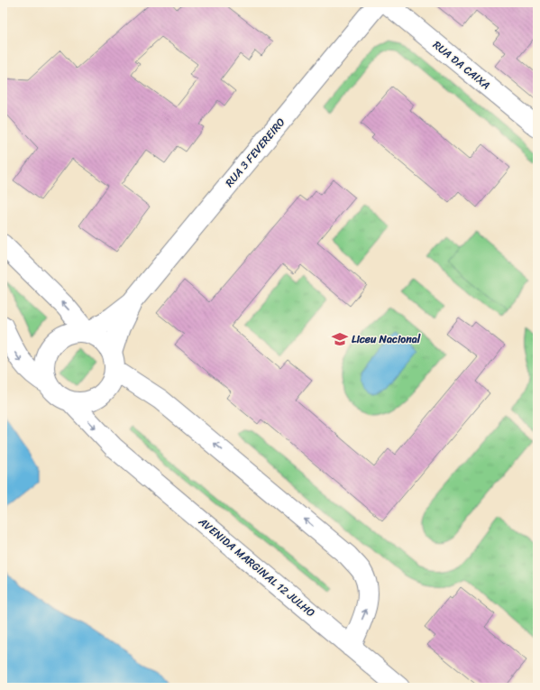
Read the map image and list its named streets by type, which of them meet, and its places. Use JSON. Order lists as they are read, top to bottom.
{
  "streets": {
    "street": ["RUA DA CAIXA", "RUA 3 FEVEREIRO", "AVENIDA MARGINAL 12 JULHO"]
  },
  "places": {
    "school or university": ["Liceu Nacional"]
  }
}
